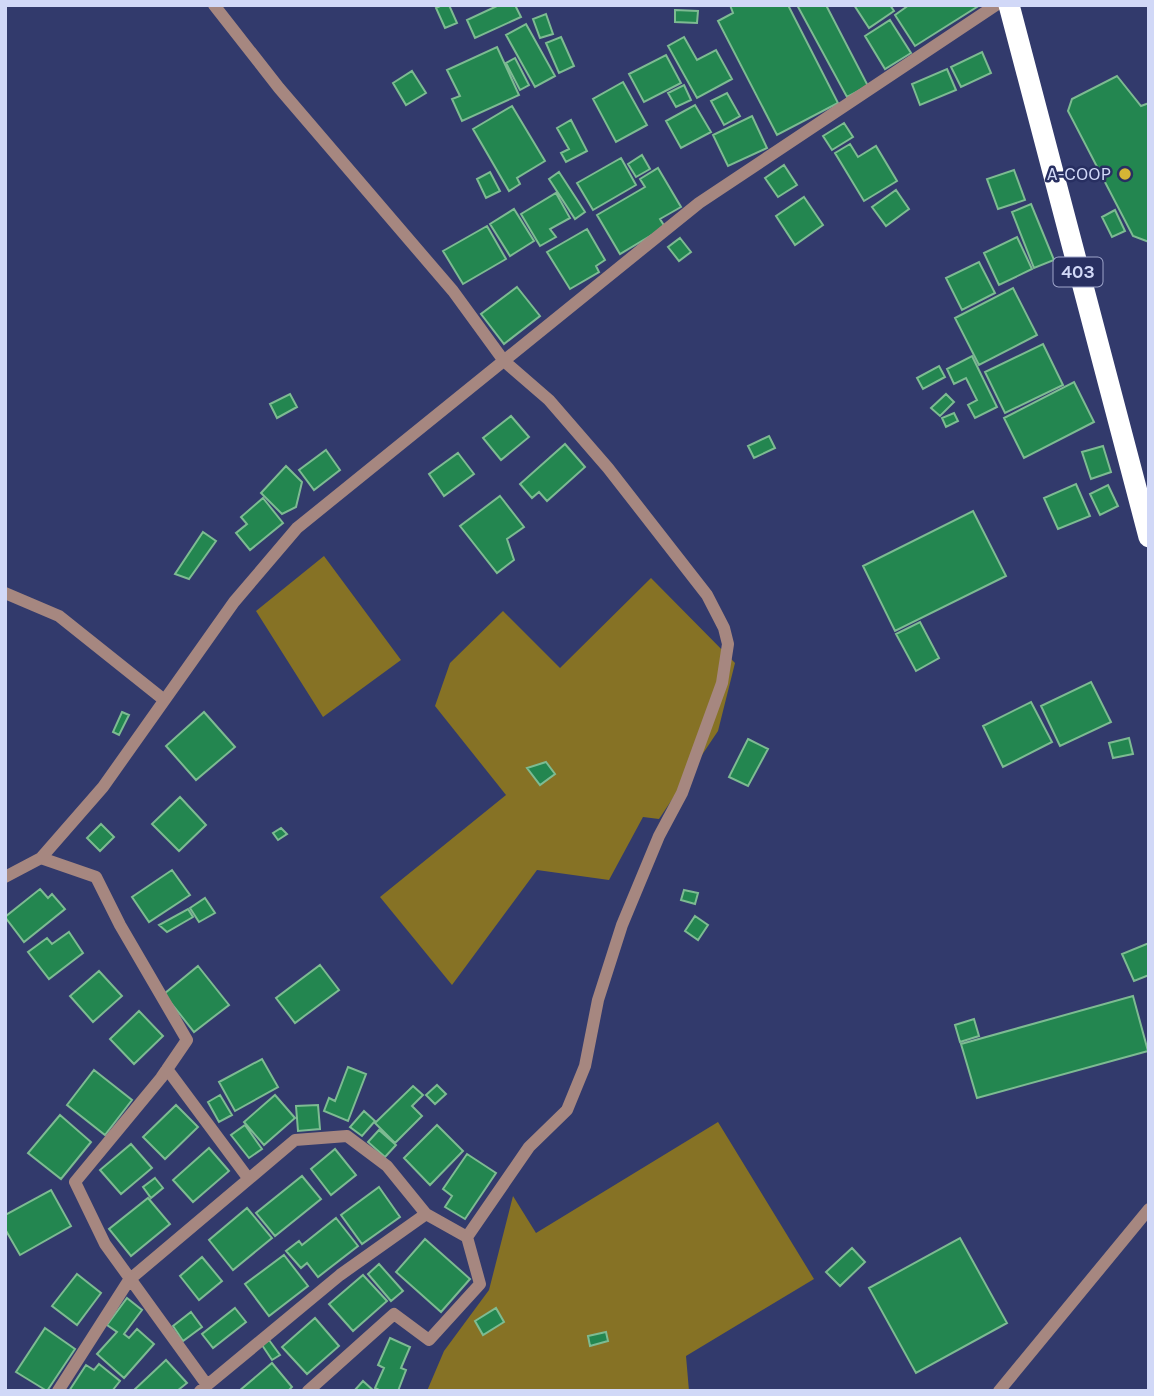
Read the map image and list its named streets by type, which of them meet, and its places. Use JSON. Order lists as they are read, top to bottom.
{
  "streets": {
    "highway": ["403"]
  },
  "places": ["A-COOP"]
}
